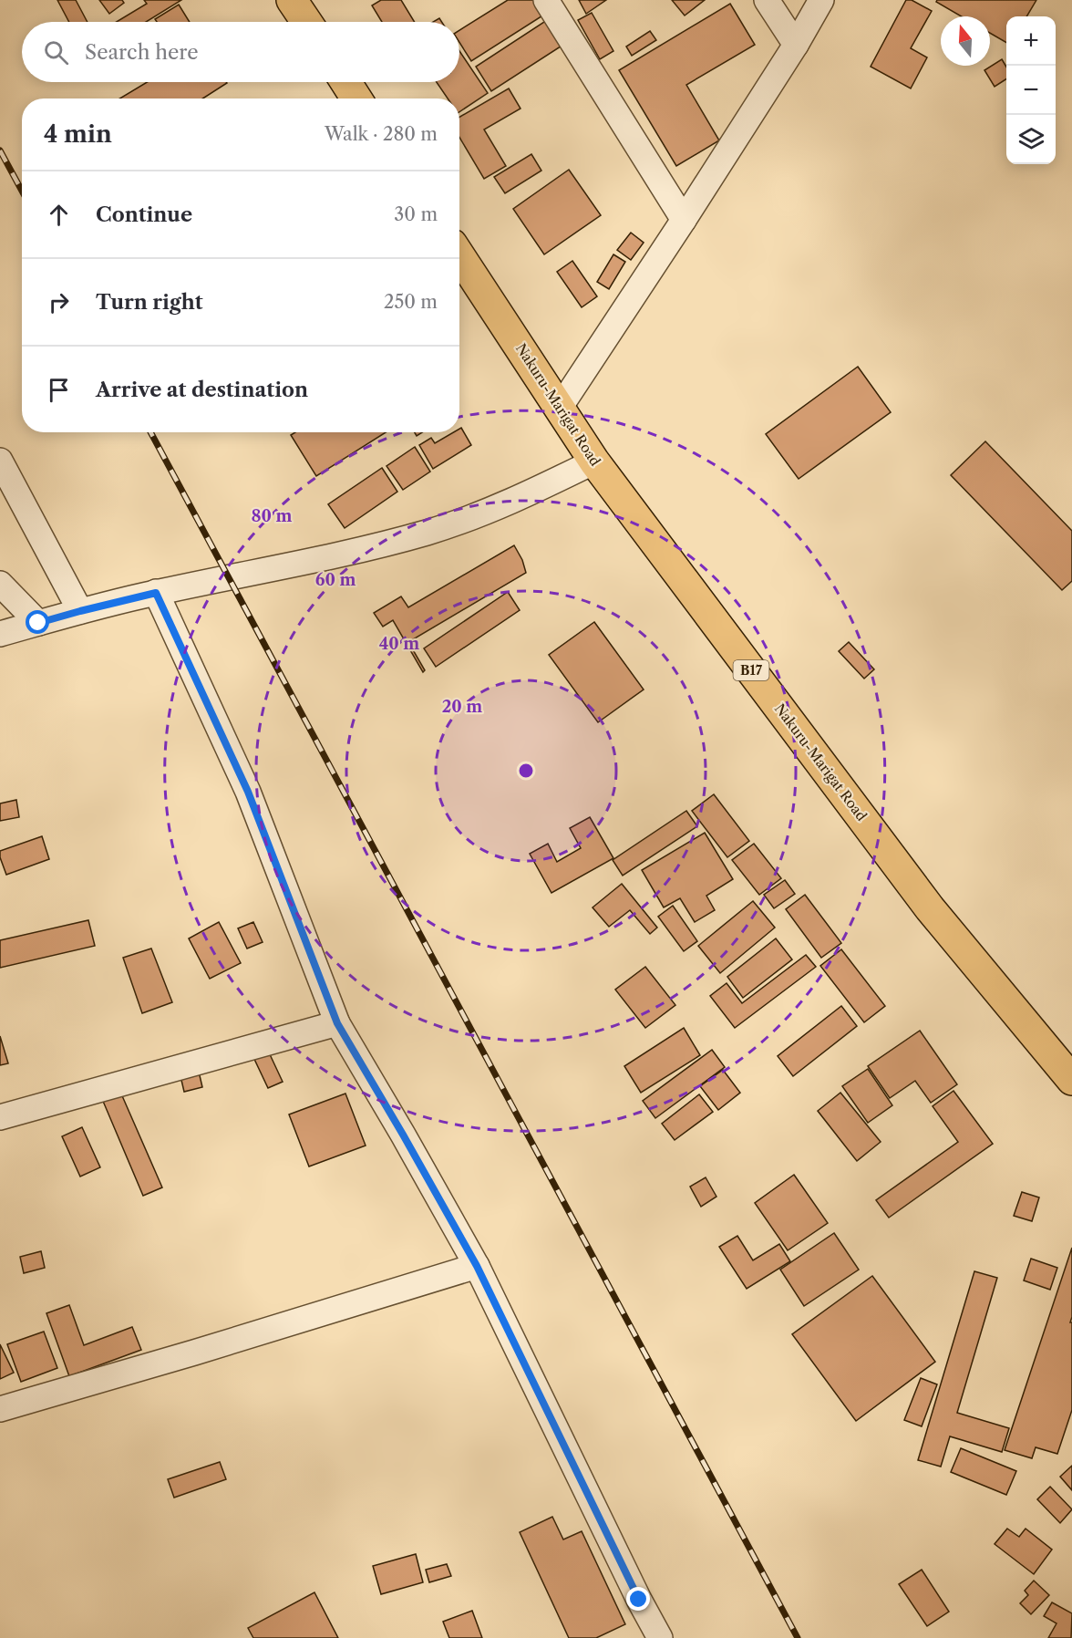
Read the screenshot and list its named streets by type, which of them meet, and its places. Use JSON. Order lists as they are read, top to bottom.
{
  "streets": {
    "main road": ["Nakuru-Marigat Road", "B17"]
  },
  "north": "top",
  "page": {
    "map_buttons": ["+", "−"],
    "search": "Search here",
    "heading": ["4 min", "Walk · 280 m"],
    "list": [
      ["Continue", "30 m"],
      ["Turn right", "250 m"],
      "Arrive at destination"
    ]
  },
  "rings": [
    "80 m",
    "60 m",
    "40 m",
    "20 m"
  ]
}
